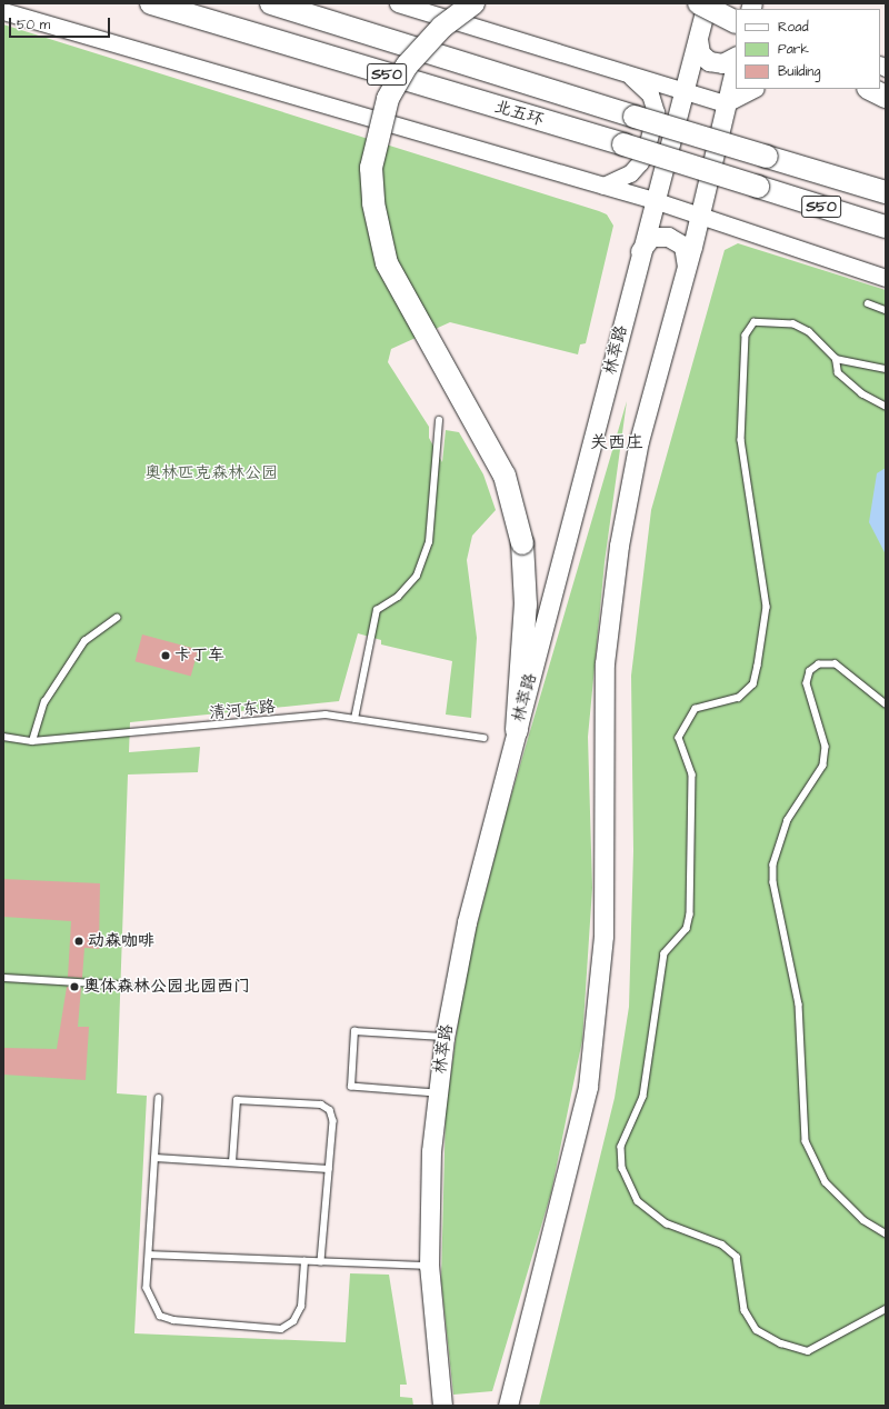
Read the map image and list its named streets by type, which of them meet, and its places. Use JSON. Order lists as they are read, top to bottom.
{
  "streets": {
    "highway": ["S50", "北五环"],
    "main road": ["林萃路"],
    "lane": ["清河东路"]
  },
  "districts": ["关西庄"],
  "parks": ["奥林匹克森林公园"],
  "places": ["卡丁车", "动森咖啡", "奥体森林公园北园西门"],
  "legend": ["Road", "Park", "Building"],
  "scale_bar": "50 m"
}
